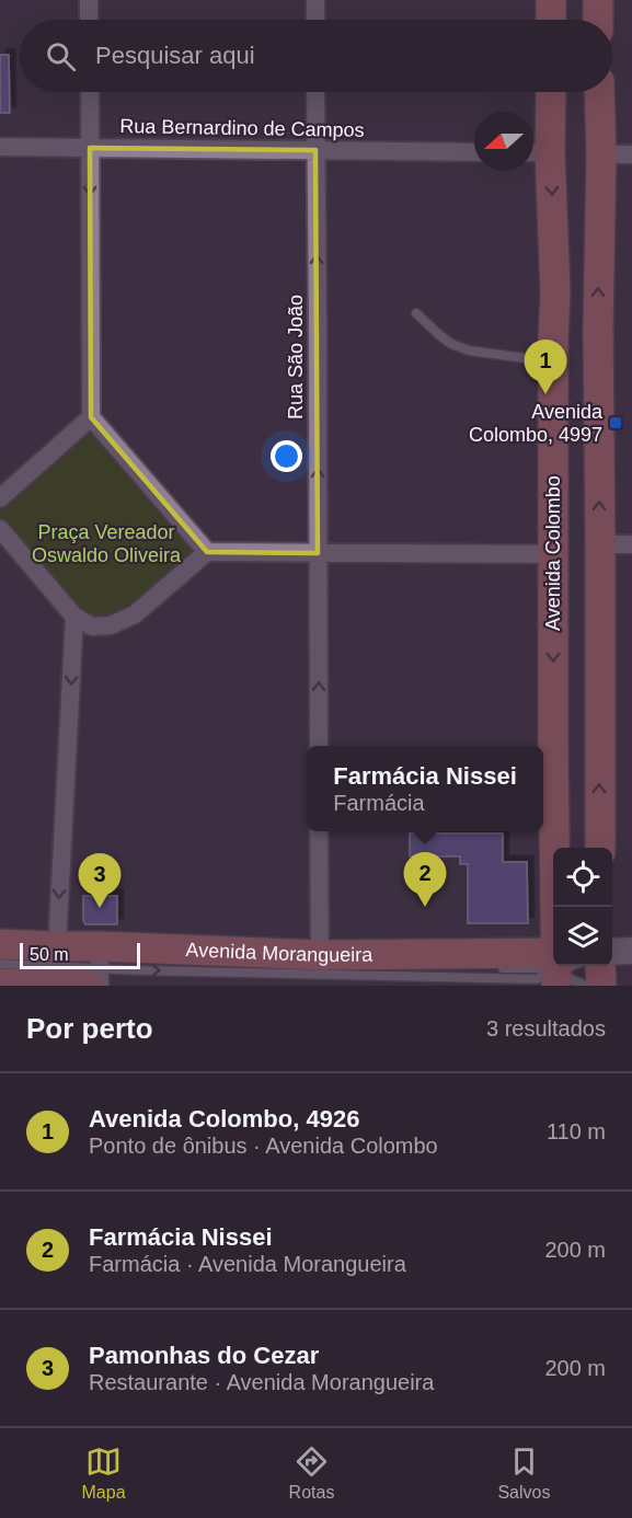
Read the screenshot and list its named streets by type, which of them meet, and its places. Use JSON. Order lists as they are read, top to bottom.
{
  "streets": {
    "main road": ["Avenida Colombo", "Avenida Morangueira"],
    "street": ["Rua Bernardino de Campos", "Rua São João"]
  },
  "crossings": [
    ["Rua Bernardino de Campos", "Rua São João"]
  ],
  "one_way": ["Rua São João"],
  "parks": ["Praça Vereador Oswaldo Oliveira"],
  "places": {
    "transit": ["Avenida Colombo, 4997"]
  },
  "scale_bar": "50 m",
  "north": "left",
  "page": {
    "search": "Pesquisar aqui",
    "pins": ["1", "2", "3"],
    "popup": ["Farmácia Nissei", "Farmácia"],
    "scale": "50 m",
    "heading": ["Por perto", "3 resultados"],
    "list": [
      {
        "mark": "1",
        "name": "Avenida Colombo, 4926",
        "note": "Ponto de ônibus · Avenida Colombo",
        "value": "110 m"
      },
      {
        "mark": "2",
        "name": "Farmácia Nissei",
        "note": "Farmácia · Avenida Morangueira",
        "value": "200 m"
      },
      {
        "mark": "3",
        "name": "Pamonhas do Cezar",
        "note": "Restaurante · Avenida Morangueira",
        "value": "200 m"
      }
    ],
    "nav": ["Mapa", "Rotas", "Salvos"]
  }
}
